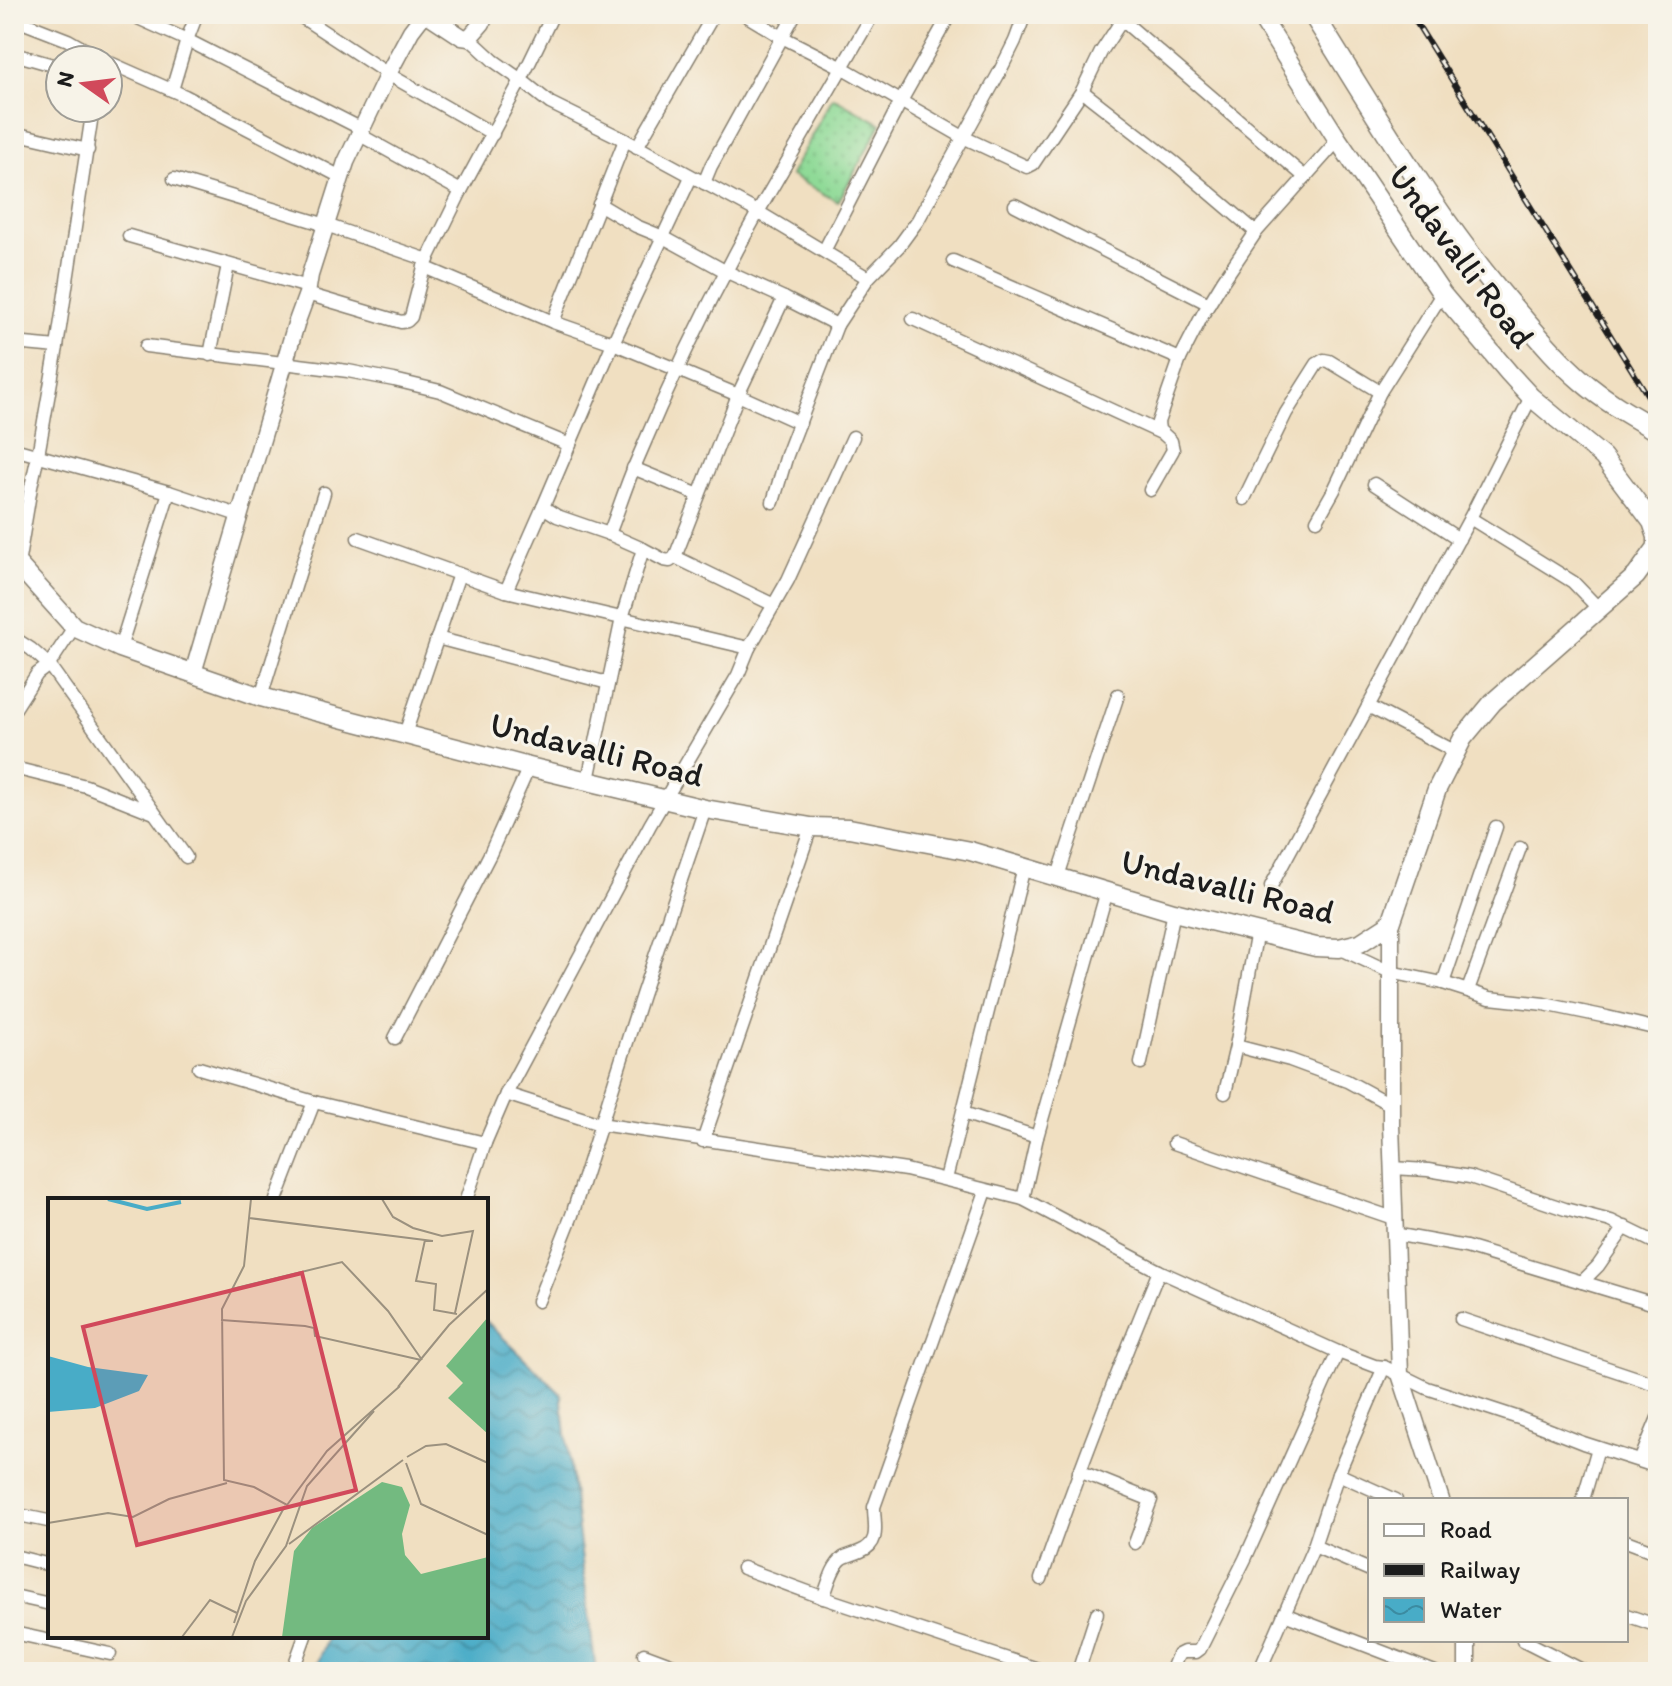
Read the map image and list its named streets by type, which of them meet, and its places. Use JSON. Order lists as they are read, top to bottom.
{
  "streets": {
    "main road": ["Undavalli Road"]
  },
  "legend": ["Road", "Railway", "Water"],
  "north": "left"
}
